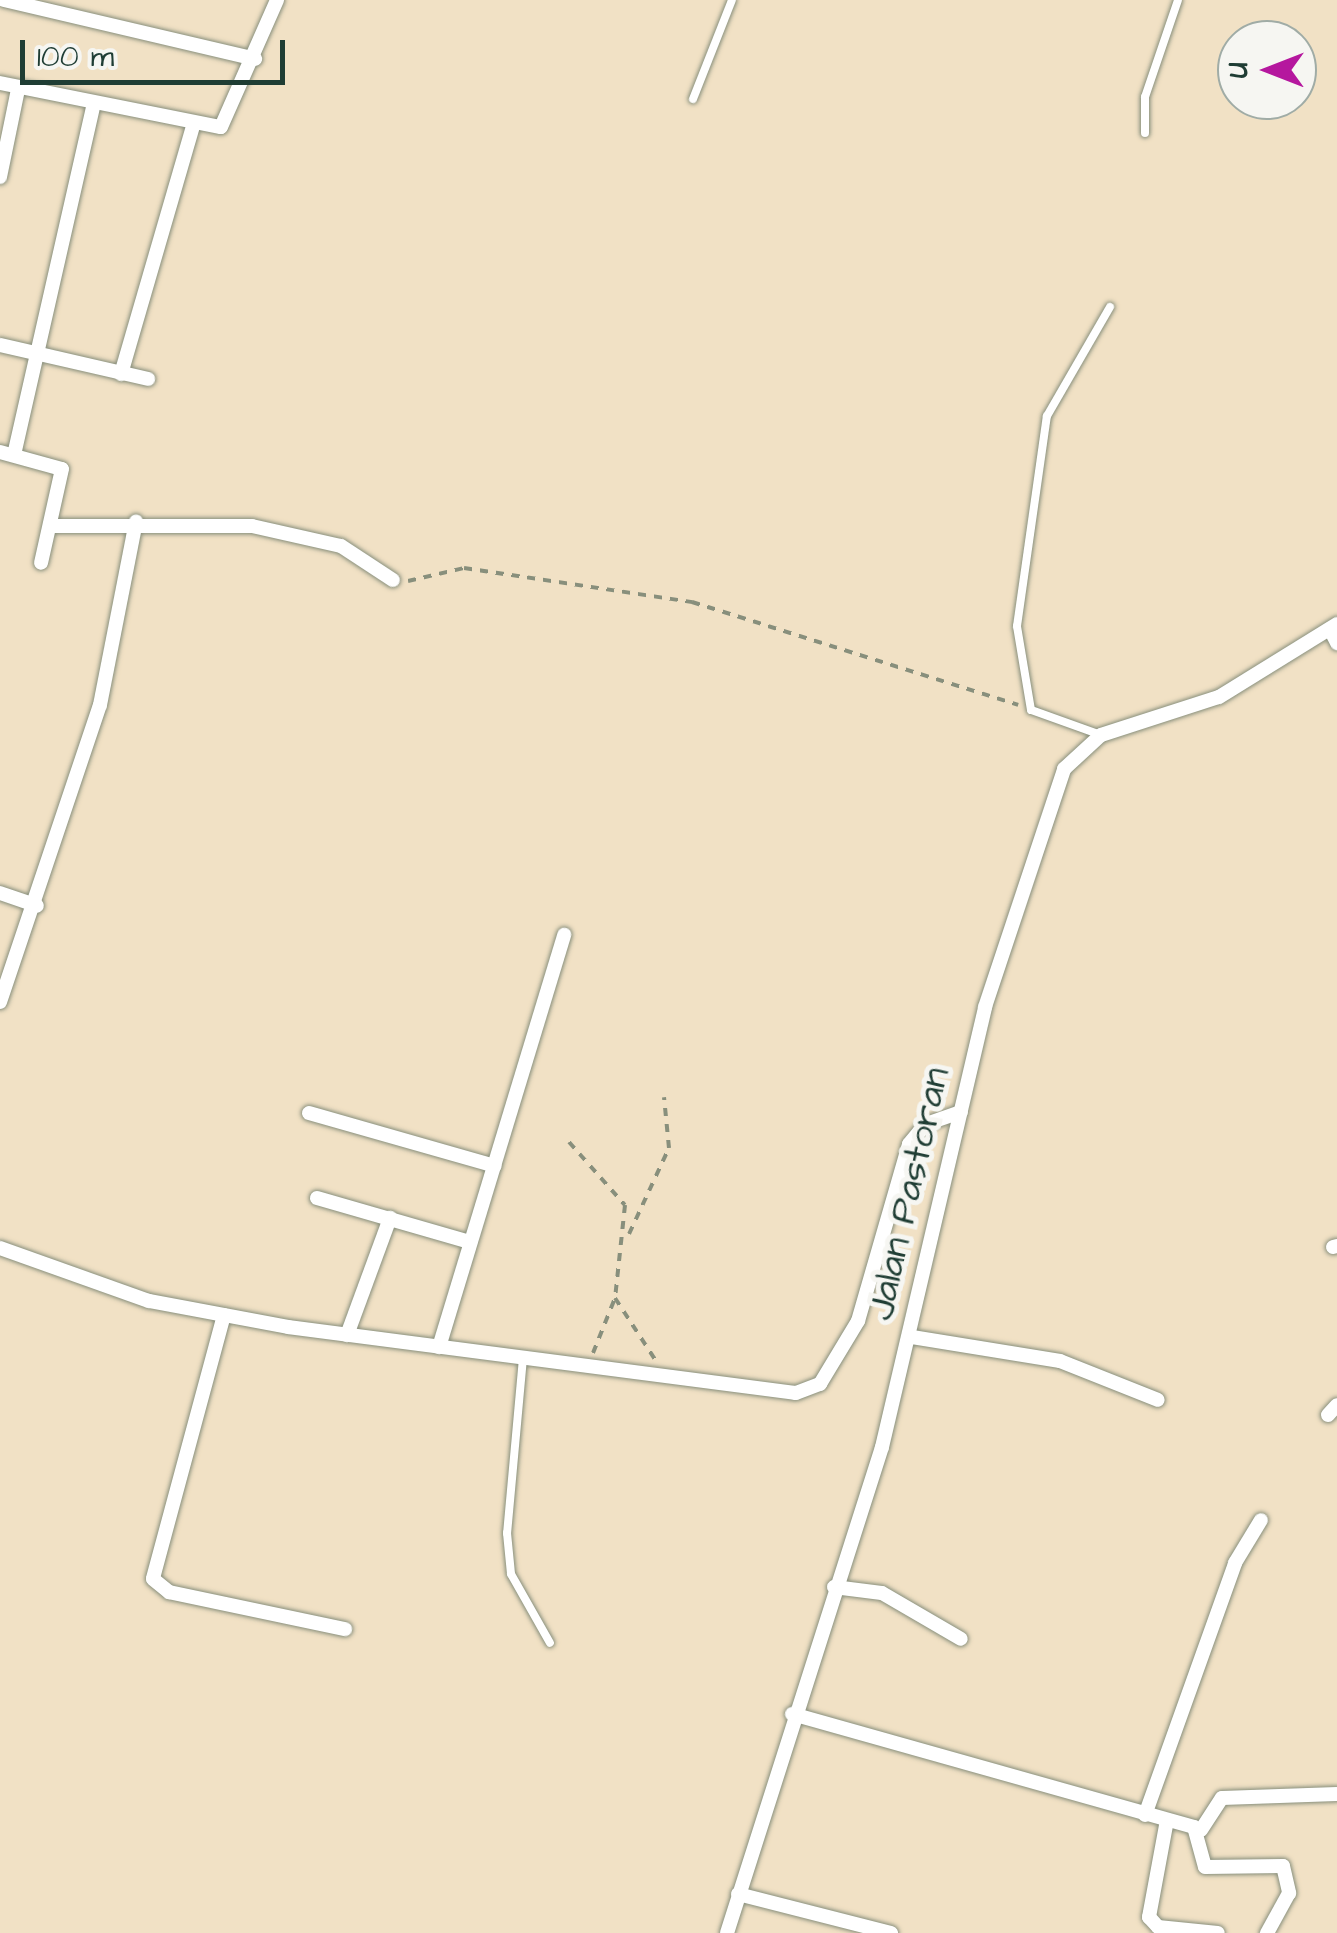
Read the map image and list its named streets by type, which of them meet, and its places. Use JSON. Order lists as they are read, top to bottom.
{
  "streets": {
    "street": ["Jalan Pastoran"]
  },
  "scale_bar": "100 m",
  "north": "left"
}
